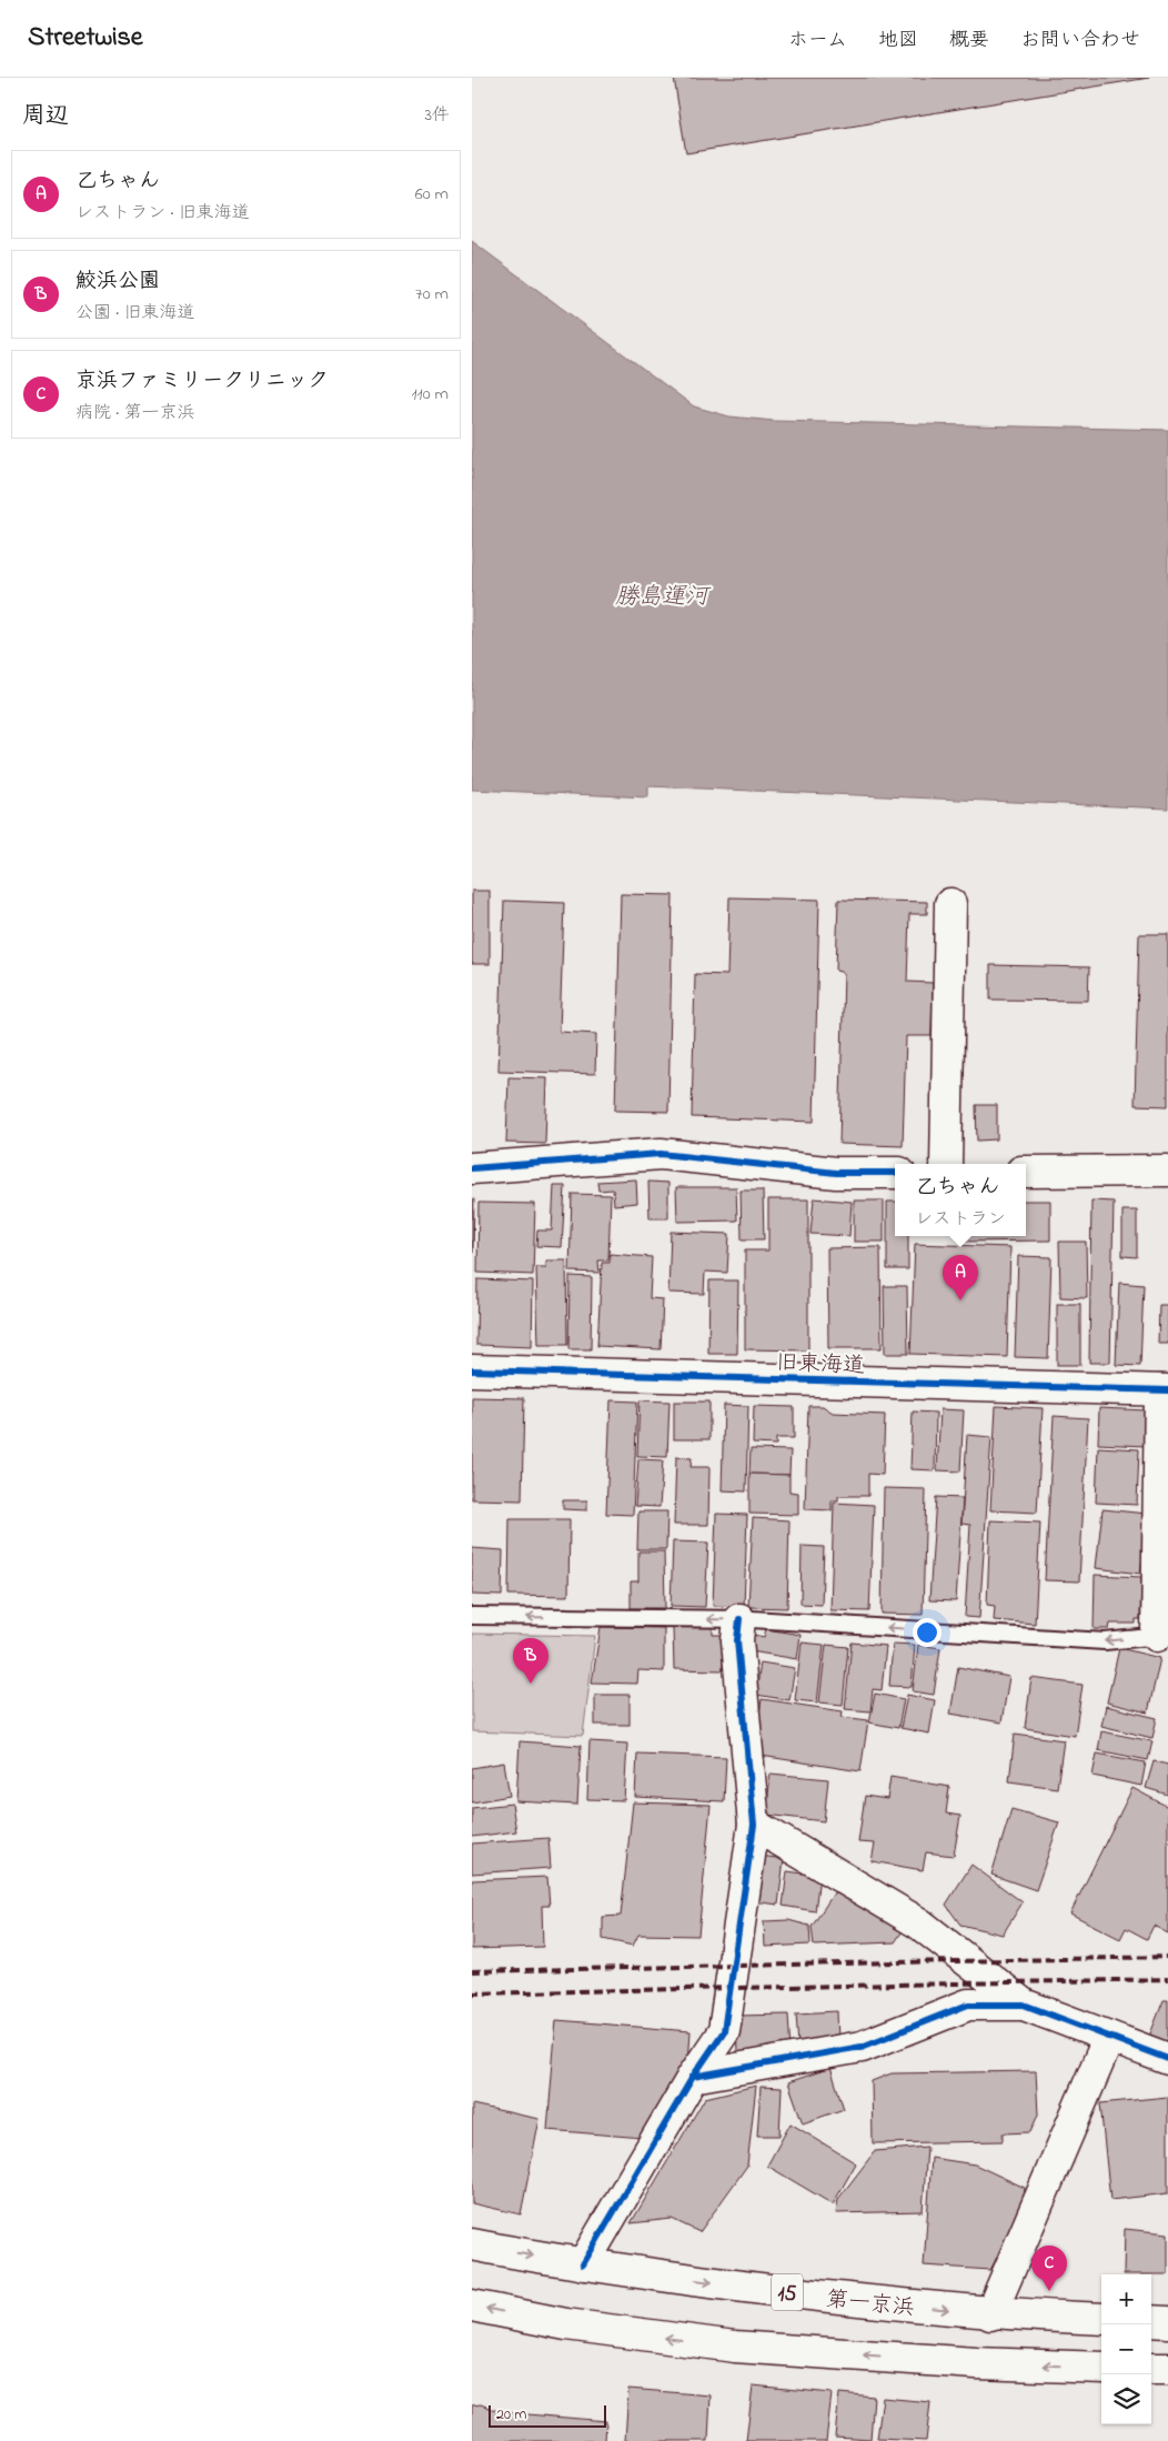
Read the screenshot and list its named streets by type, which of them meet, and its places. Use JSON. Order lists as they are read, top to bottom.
{
  "streets": {
    "main road": ["旧東海道", "15", "第一京浜"]
  },
  "water": ["勝島運河"],
  "scale_bar": "20 m",
  "page": {
    "header": "Streetwise",
    "nav": [
      "ホーム",
      "地図",
      "概要",
      "お問い合わせ"
    ],
    "heading": ["周辺", "3件"],
    "list": [
      {
        "mark": "A",
        "name": "乙ちゃん",
        "note": "レストラン · 旧東海道",
        "value": "60 m"
      },
      {
        "mark": "B",
        "name": "鮫浜公園",
        "note": "公園 · 旧東海道",
        "value": "70 m"
      },
      {
        "mark": "C",
        "name": "京浜ファミリークリニック",
        "note": "病院 · 第一京浜",
        "value": "110 m"
      }
    ],
    "popup": ["乙ちゃん", "レストラン"],
    "pins": ["A", "B", "C"],
    "map_buttons": ["+", "−"],
    "scale": "20 m"
  }
}
